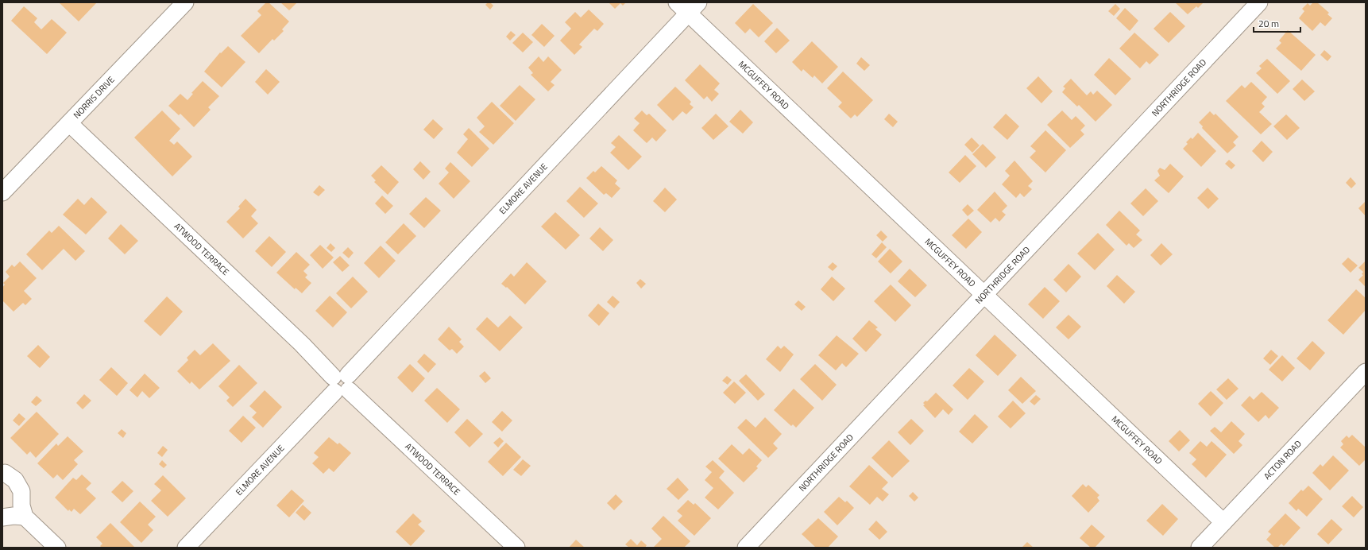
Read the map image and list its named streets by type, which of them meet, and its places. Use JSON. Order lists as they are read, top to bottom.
{
  "streets": {
    "street": [
      "MCGUFFEY ROAD",
      "NORTHRIDGE ROAD",
      "NORRIS DRIVE",
      "ELMORE AVENUE",
      "ATWOOD TERRACE",
      "ACTON ROAD"
    ]
  },
  "crossings": [
    ["MCGUFFEY ROAD", "NORTHRIDGE ROAD"],
    ["MCGUFFEY ROAD", "ELMORE AVENUE"],
    ["MCGUFFEY ROAD", "ACTON ROAD"],
    ["NORRIS DRIVE", "ATWOOD TERRACE"],
    ["ELMORE AVENUE", "ATWOOD TERRACE"]
  ],
  "scale_bar": "20 m"
}
